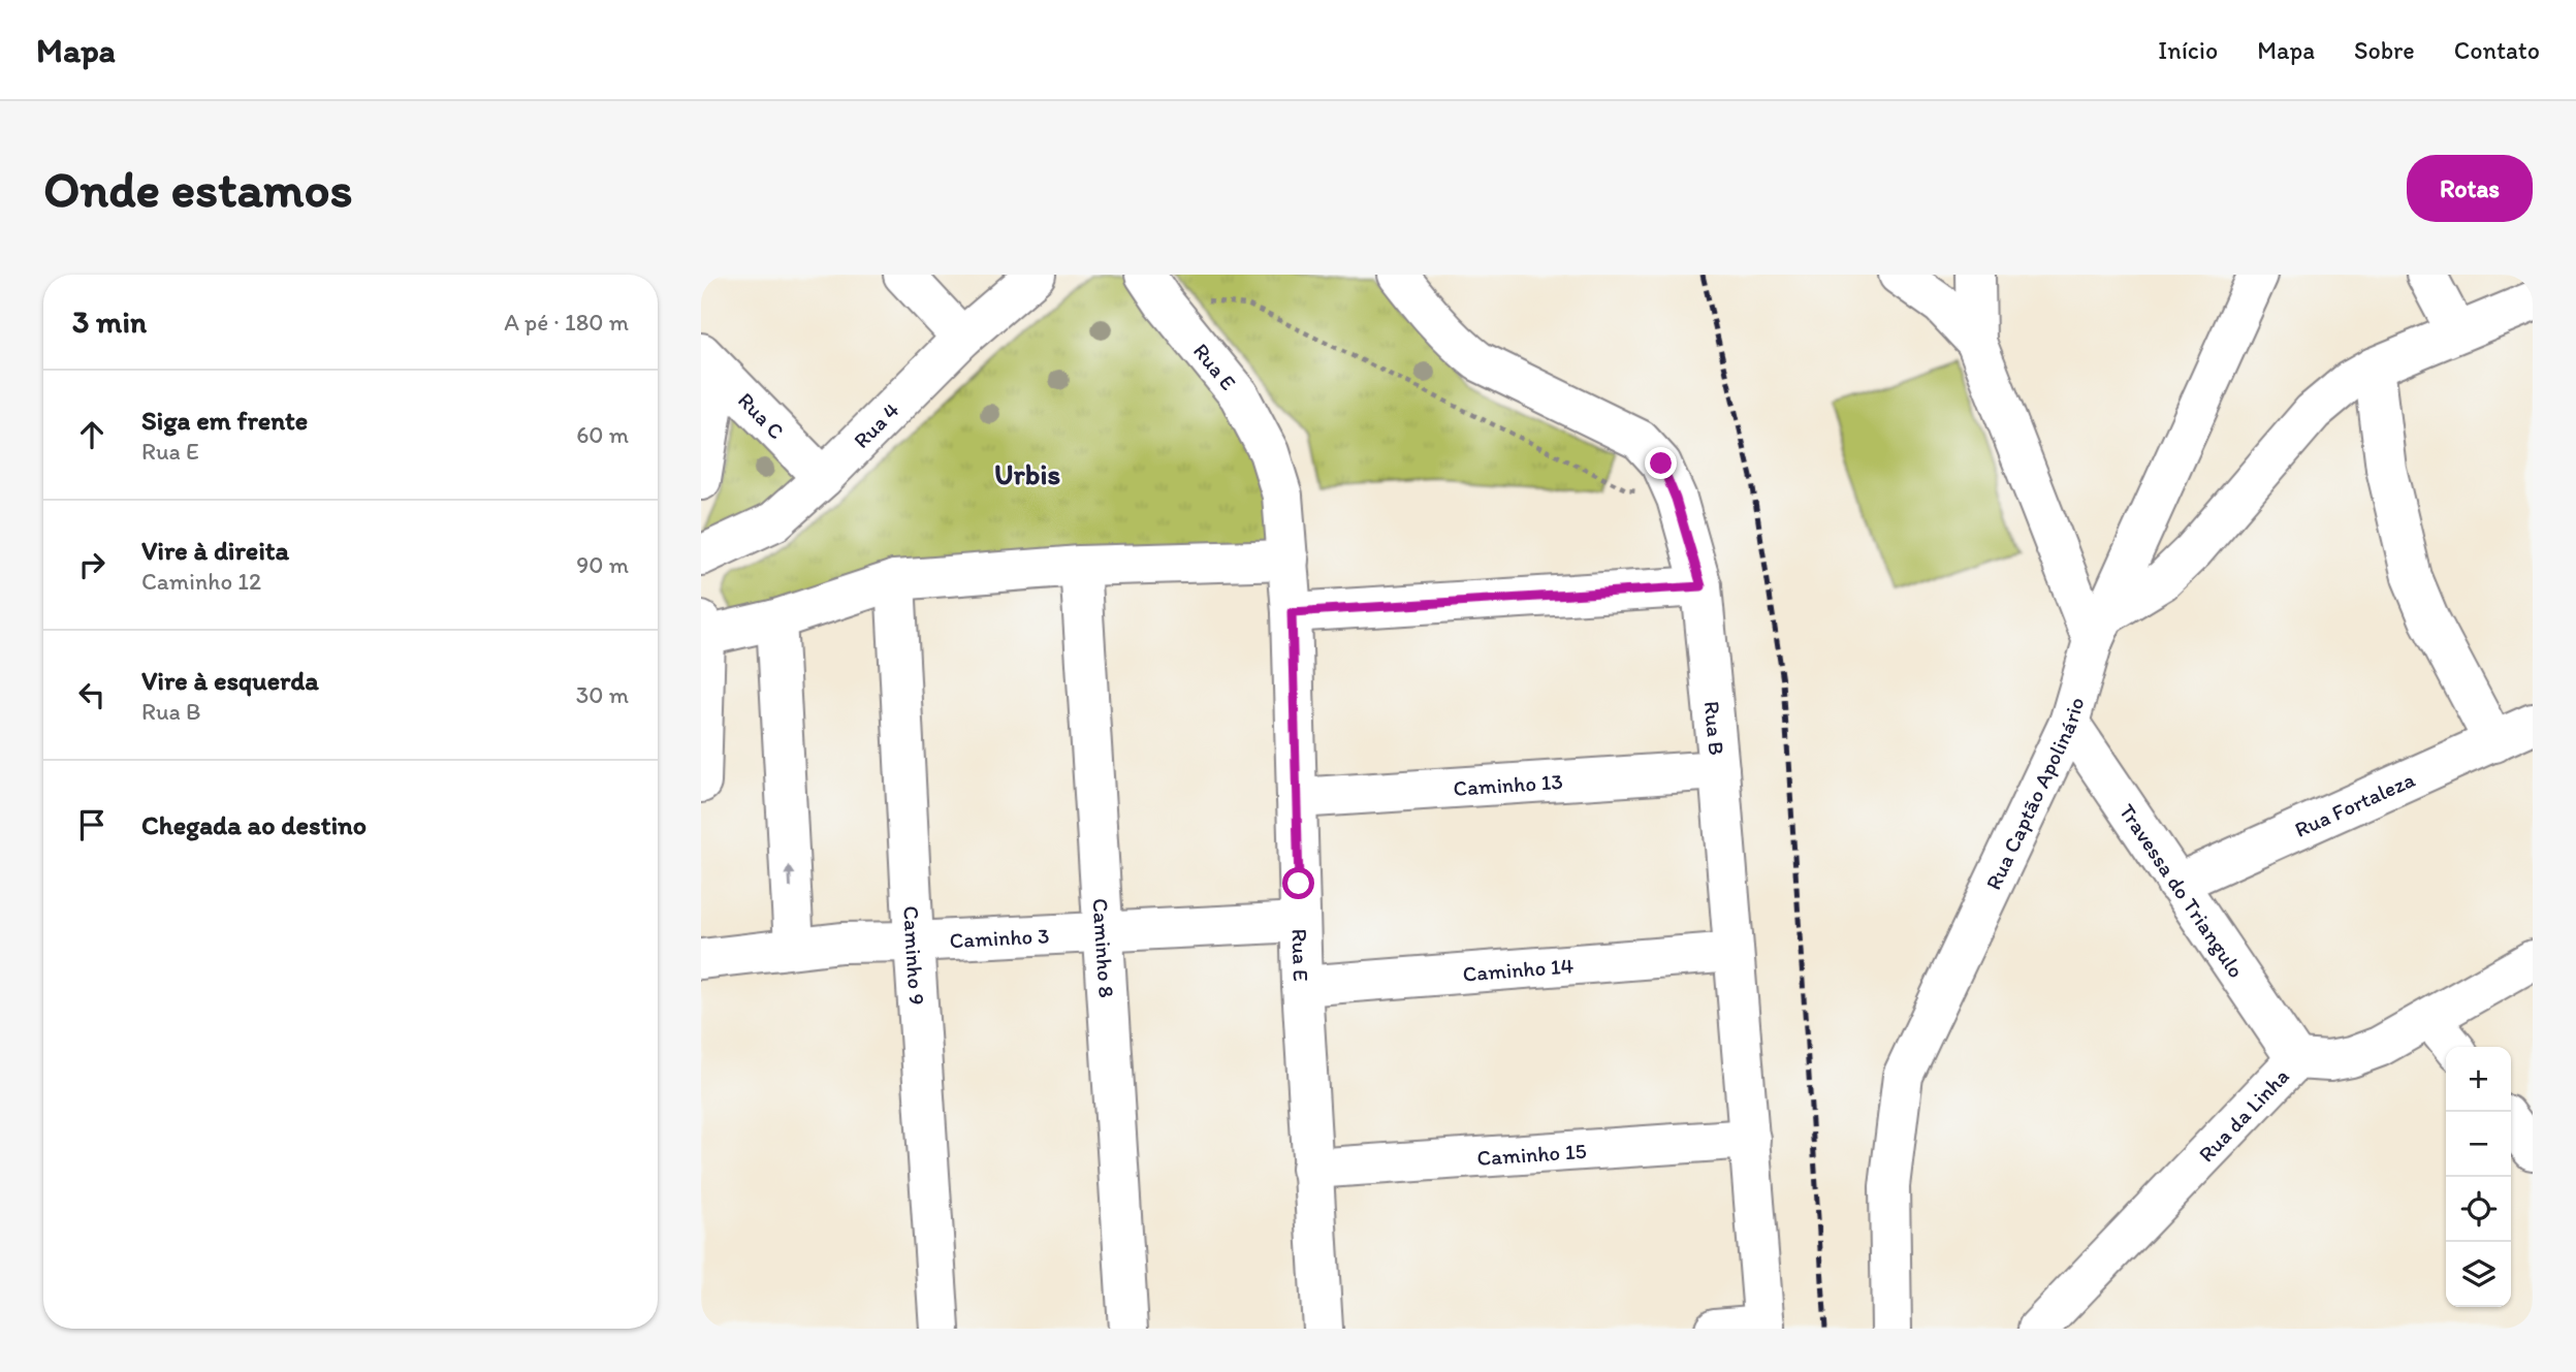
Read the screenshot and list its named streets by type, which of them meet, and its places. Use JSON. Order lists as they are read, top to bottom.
{
  "streets": {
    "street": [
      "Rua E",
      "Rua C",
      "Rua 4",
      "Rua B",
      "Caminho 13",
      "Rua Captão Apolinário",
      "Rua Fortaleza",
      "Travessa do Triangulo",
      "Caminho 3",
      "Caminho 8",
      "Caminho 9",
      "Caminho 14",
      "Rua da Linha",
      "Caminho 15"
    ]
  },
  "crossings": [
    ["Rua E", "Caminho 13"],
    ["Rua E", "Caminho 3"],
    ["Rua E", "Caminho 14"],
    ["Rua E", "Caminho 15"],
    ["Rua C", "Rua 4"],
    ["Rua B", "Caminho 13"],
    ["Rua B", "Caminho 14"],
    ["Rua B", "Caminho 15"],
    ["Rua Captão Apolinário", "Travessa do Triangulo"],
    ["Rua Fortaleza", "Travessa do Triangulo"],
    ["Travessa do Triangulo", "Rua da Linha"],
    ["Caminho 3", "Caminho 8"],
    ["Caminho 3", "Caminho 9"]
  ],
  "districts": ["Urbis"],
  "page": {
    "header": "Mapa",
    "nav": [
      "Início",
      "Mapa",
      "Sobre",
      "Contato"
    ],
    "buttons": "Rotas",
    "title": "Onde estamos",
    "heading": ["3 min", "A pé · 180 m"],
    "list": [
      ["Siga em frente", "Rua E", "60 m"],
      ["Vire à direita", "Caminho 12", "90 m"],
      ["Vire à esquerda", "Rua B", "30 m"],
      "Chegada ao destino"
    ],
    "map_buttons": ["+", "−"]
  }
}
